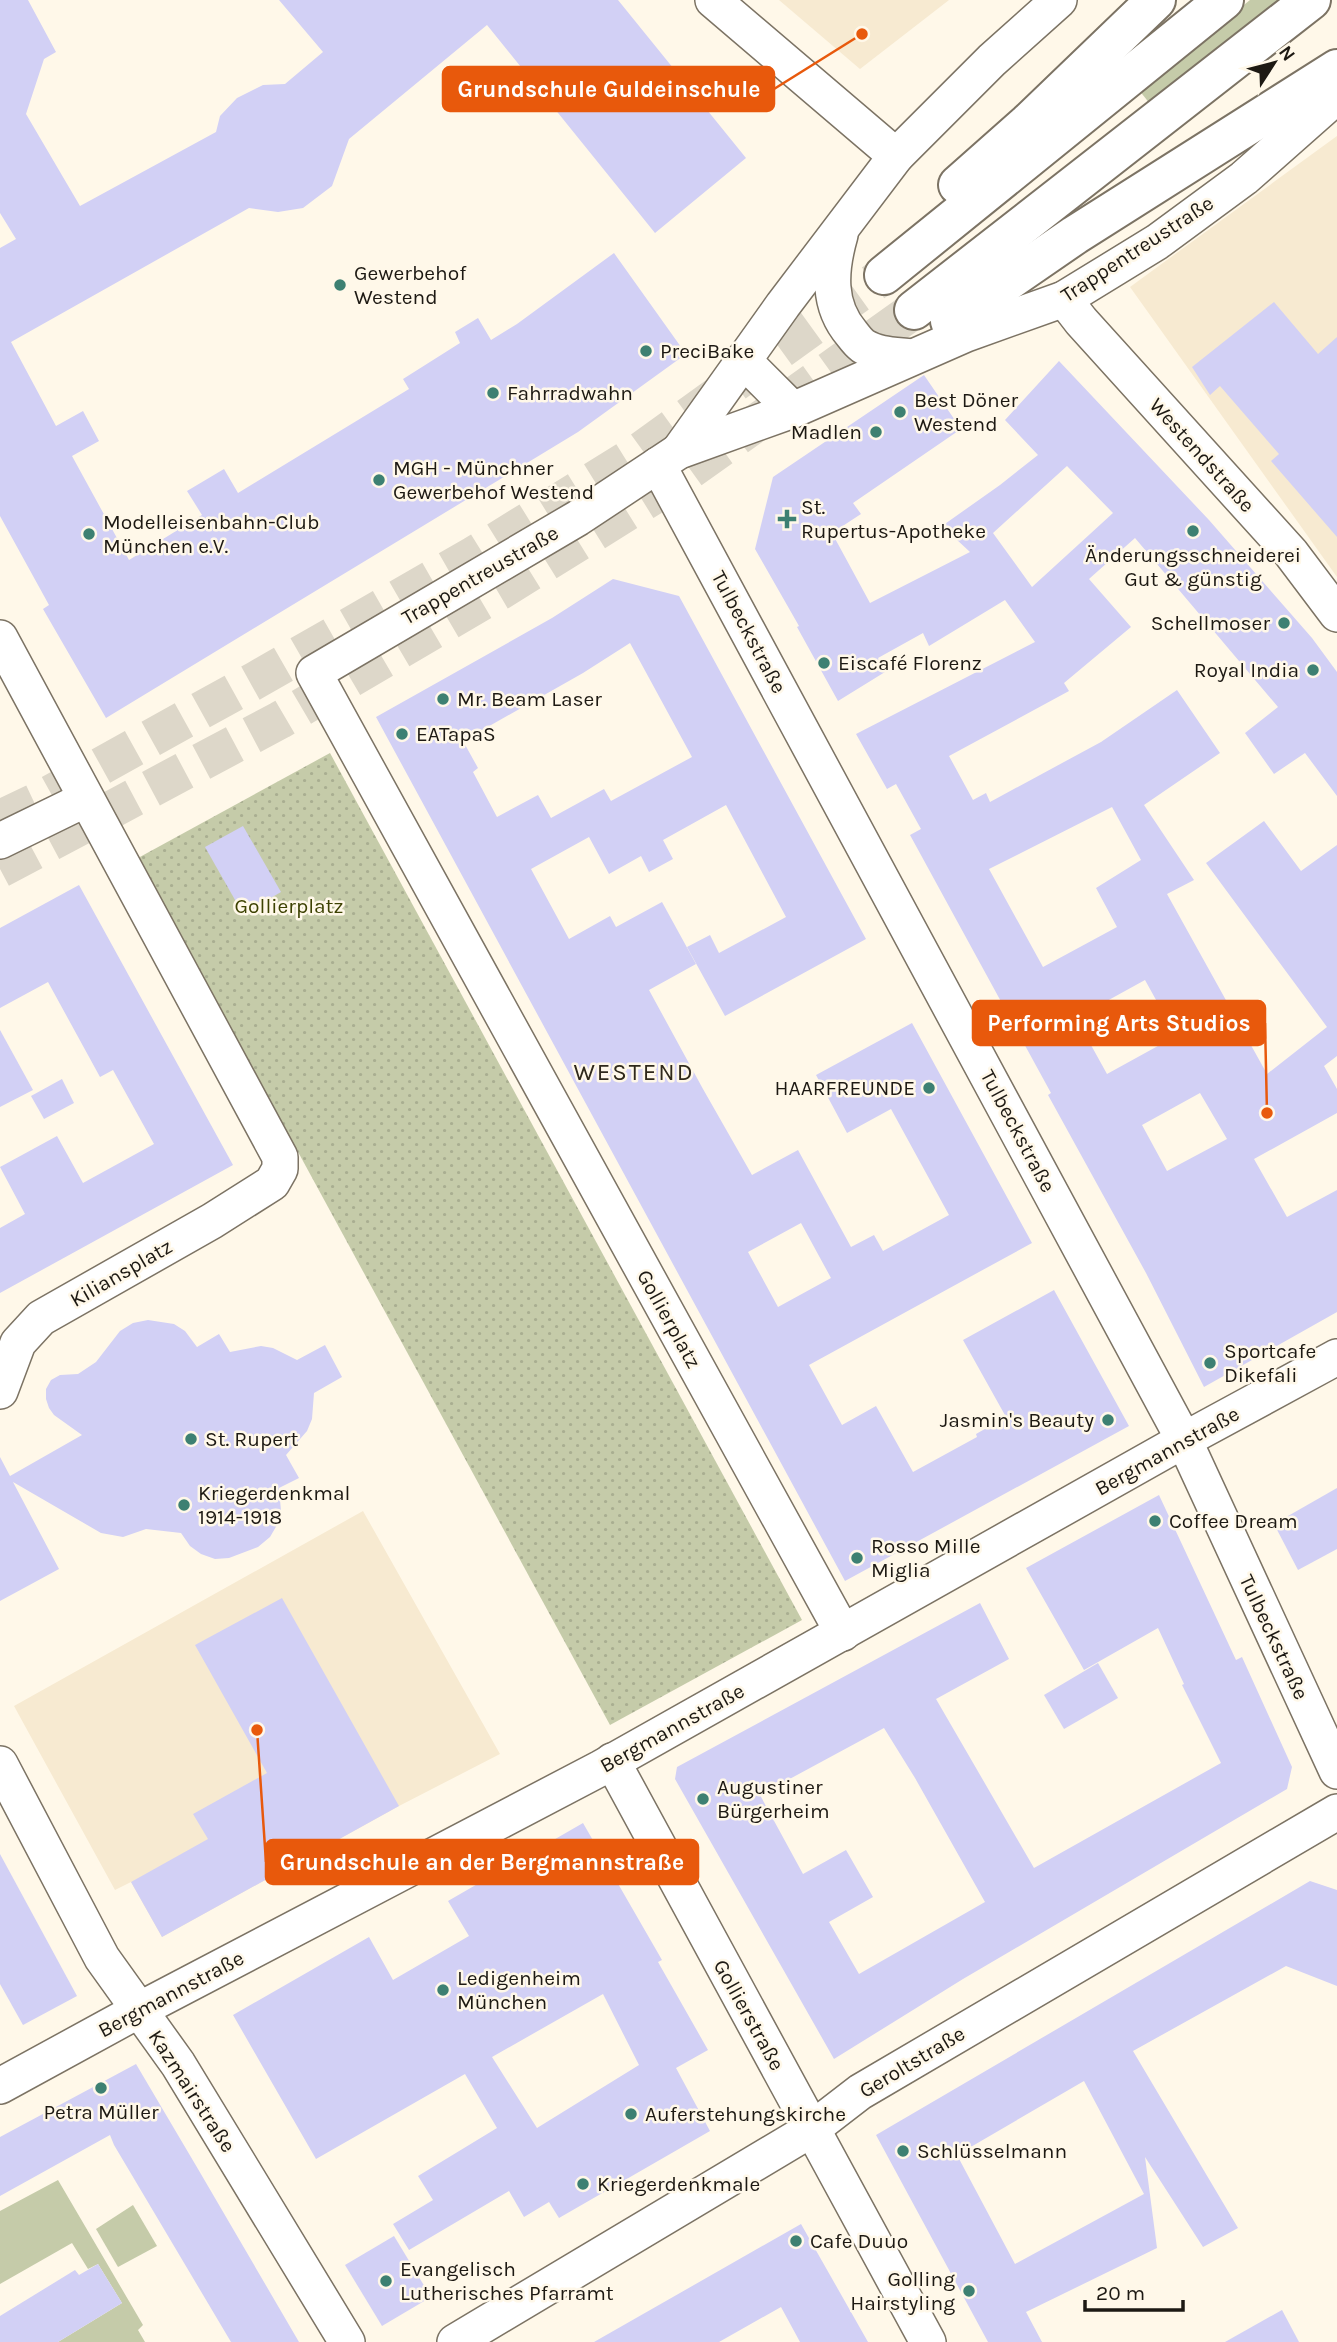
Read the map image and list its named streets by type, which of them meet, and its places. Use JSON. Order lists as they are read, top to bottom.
{
  "streets": {
    "street": [
      "Trappentreustraße",
      "Westendstraße",
      "Tulbeckstraße",
      "Kiliansplatz",
      "Gollierplatz",
      "Bergmannstraße",
      "Gollierstraße",
      "Geroltstraße",
      "Kazmairstraße"
    ]
  },
  "crossings": [
    ["Trappentreustraße", "Westendstraße"],
    ["Trappentreustraße", "Tulbeckstraße"],
    ["Trappentreustraße", "Gollierplatz"],
    ["Tulbeckstraße", "Bergmannstraße"],
    ["Gollierplatz", "Bergmannstraße"],
    ["Bergmannstraße", "Gollierstraße"],
    ["Bergmannstraße", "Kazmairstraße"],
    ["Gollierstraße", "Geroltstraße"]
  ],
  "districts": ["WESTEND"],
  "parks": ["Gollierplatz"],
  "places": {
    "other": [
      "Grundschule Guldeinschule",
      "Gewerbehof Westend",
      "PreciBake",
      "Fahrradwahn",
      "Best Döner Westend",
      "Madlen",
      "MGH - Münchner Gewerbehof Westend",
      "Änderungsschneiderei Gut & günstig",
      "Modelleisenbahn-Club München e.V.",
      "Schellmoser",
      "Eiscafé Florenz",
      "Royal India",
      "Mr. Beam Laser",
      "EATapaS",
      "HAARFREUNDE",
      "Performing Arts Studios",
      "Sportcafe Dikefali",
      "Jasmin's Beauty",
      "St. Rupert",
      "Kriegerdenkmal 1914-1918",
      "Coffee Dream",
      "Rosso Mille Miglia",
      "Grundschule an der Bergmannstraße",
      "Augustiner Bürgerheim",
      "Ledigenheim München",
      "Petra Müller",
      "Auferstehungskirche",
      "Schlüsselmann",
      "Kriegerdenkmale",
      "Cafe Duuo",
      "Evangelisch Lutherisches Pfarramt",
      "Golling Hairstyling"
    ],
    "health": ["St. Rupertus-Apotheke"]
  },
  "scale_bar": "20 m",
  "north": "top right"
}
